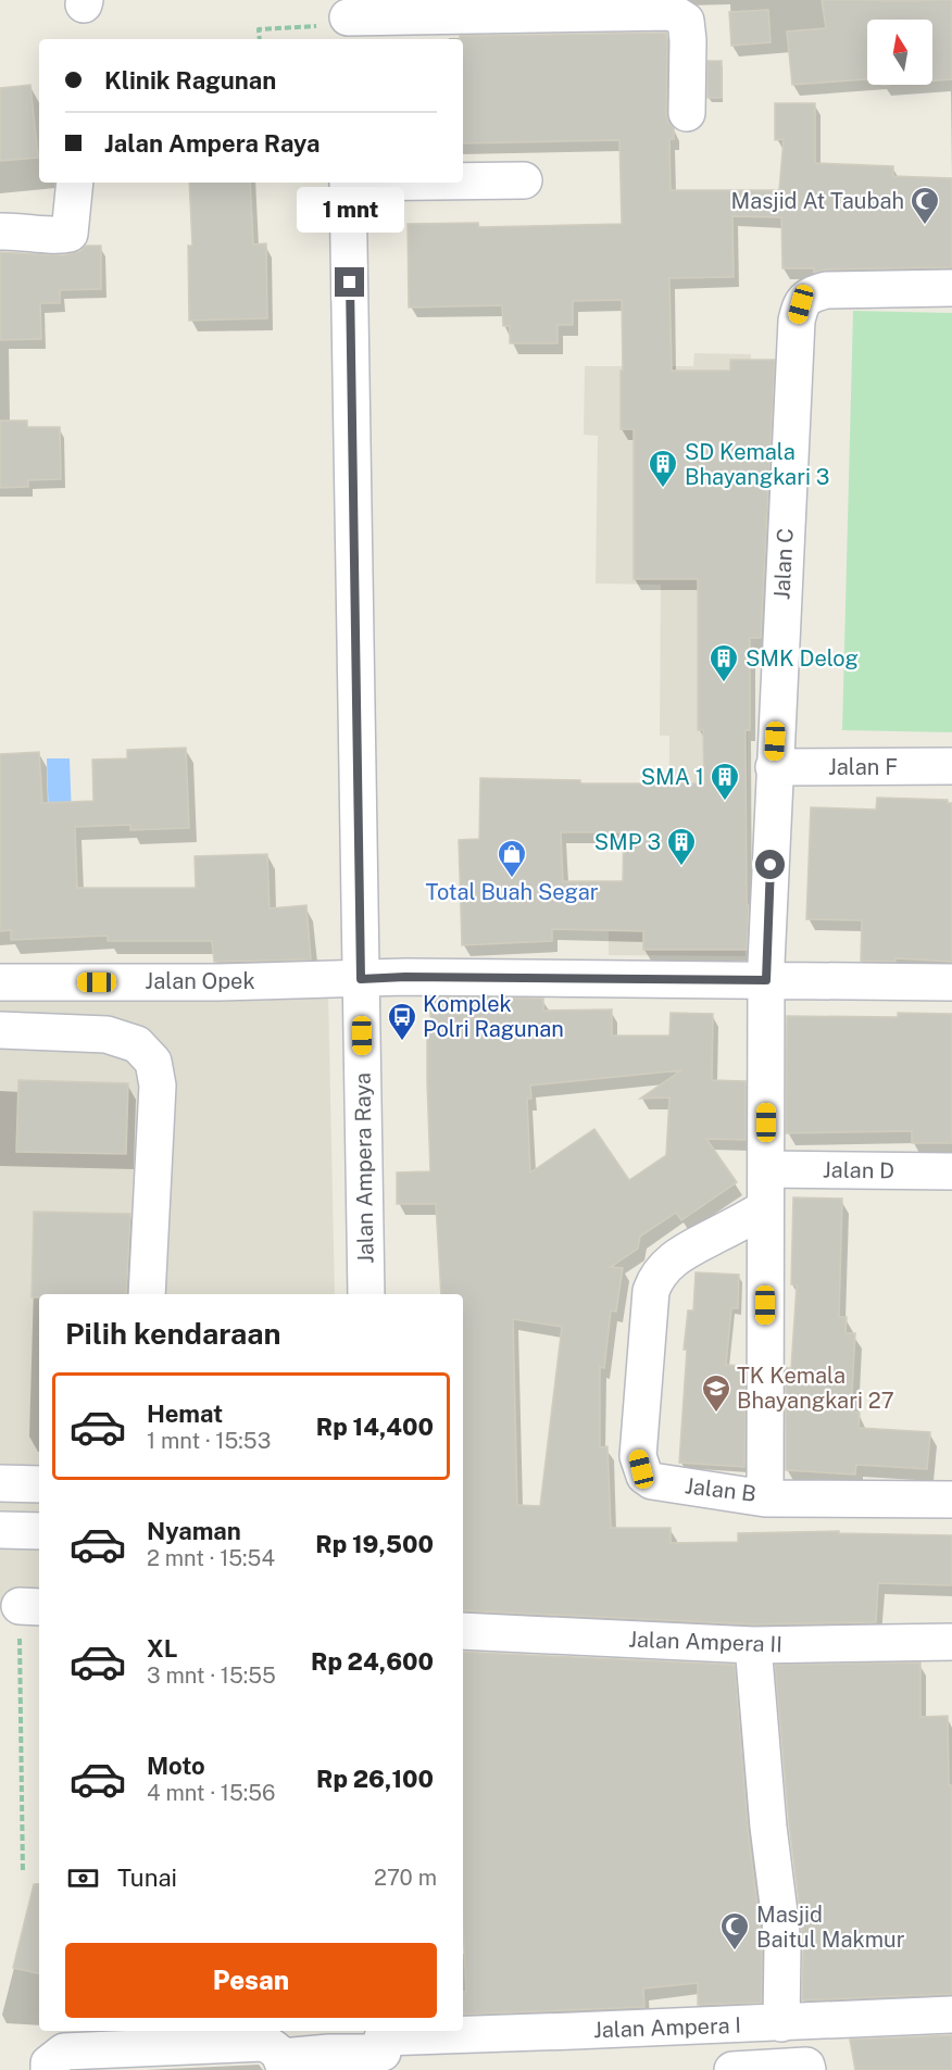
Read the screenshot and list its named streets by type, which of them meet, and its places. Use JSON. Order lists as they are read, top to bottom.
{
  "streets": {
    "street": [
      "Jalan C",
      "Jalan F",
      "Jalan Opek",
      "Jalan Ampera Raya",
      "Jalan D",
      "Jalan B",
      "Jalan Ampera II",
      "Jalan Ampera I"
    ]
  },
  "crossings": [
    ["Jalan C", "Jalan F"],
    ["Jalan C", "Jalan Opek"],
    ["Jalan C", "Jalan B"],
    ["Jalan Opek", "Jalan Ampera Raya"],
    ["Jalan Opek", "Jalan B"],
    ["Jalan D", "Jalan B"]
  ],
  "places": {
    "mosque": ["Masjid At Taubah", "Masjid Baitul Makmur"],
    "building": [
      "SD Kemala Bhayangkari 3",
      "SMK Delog",
      "SMA 1",
      "SMP 3"
    ],
    "shop": ["Total Buah Segar"],
    "bus stop": ["Komplek Polri Ragunan"],
    "school or university": ["TK Kemala Bhayangkari 27"]
  },
  "north": "top",
  "page": {
    "banner": ["Klinik Ragunan", "Jalan Ampera Raya"],
    "bubble": "1 mnt",
    "heading": "Pilih kendaraan",
    "list": [
      {
        "name": "Hemat",
        "note": "1 mnt · 15:53",
        "value": "Rp 14,400"
      },
      {
        "name": "Nyaman",
        "note": "2 mnt · 15:54",
        "value": "Rp 19,500"
      },
      {
        "name": "XL",
        "note": "3 mnt · 15:55",
        "value": "Rp 24,600"
      },
      {
        "name": "Moto",
        "note": "4 mnt · 15:56",
        "value": "Rp 26,100"
      }
    ],
    "pay": ["Tunai", "270 m"],
    "buttons": "Pesan"
  }
}
